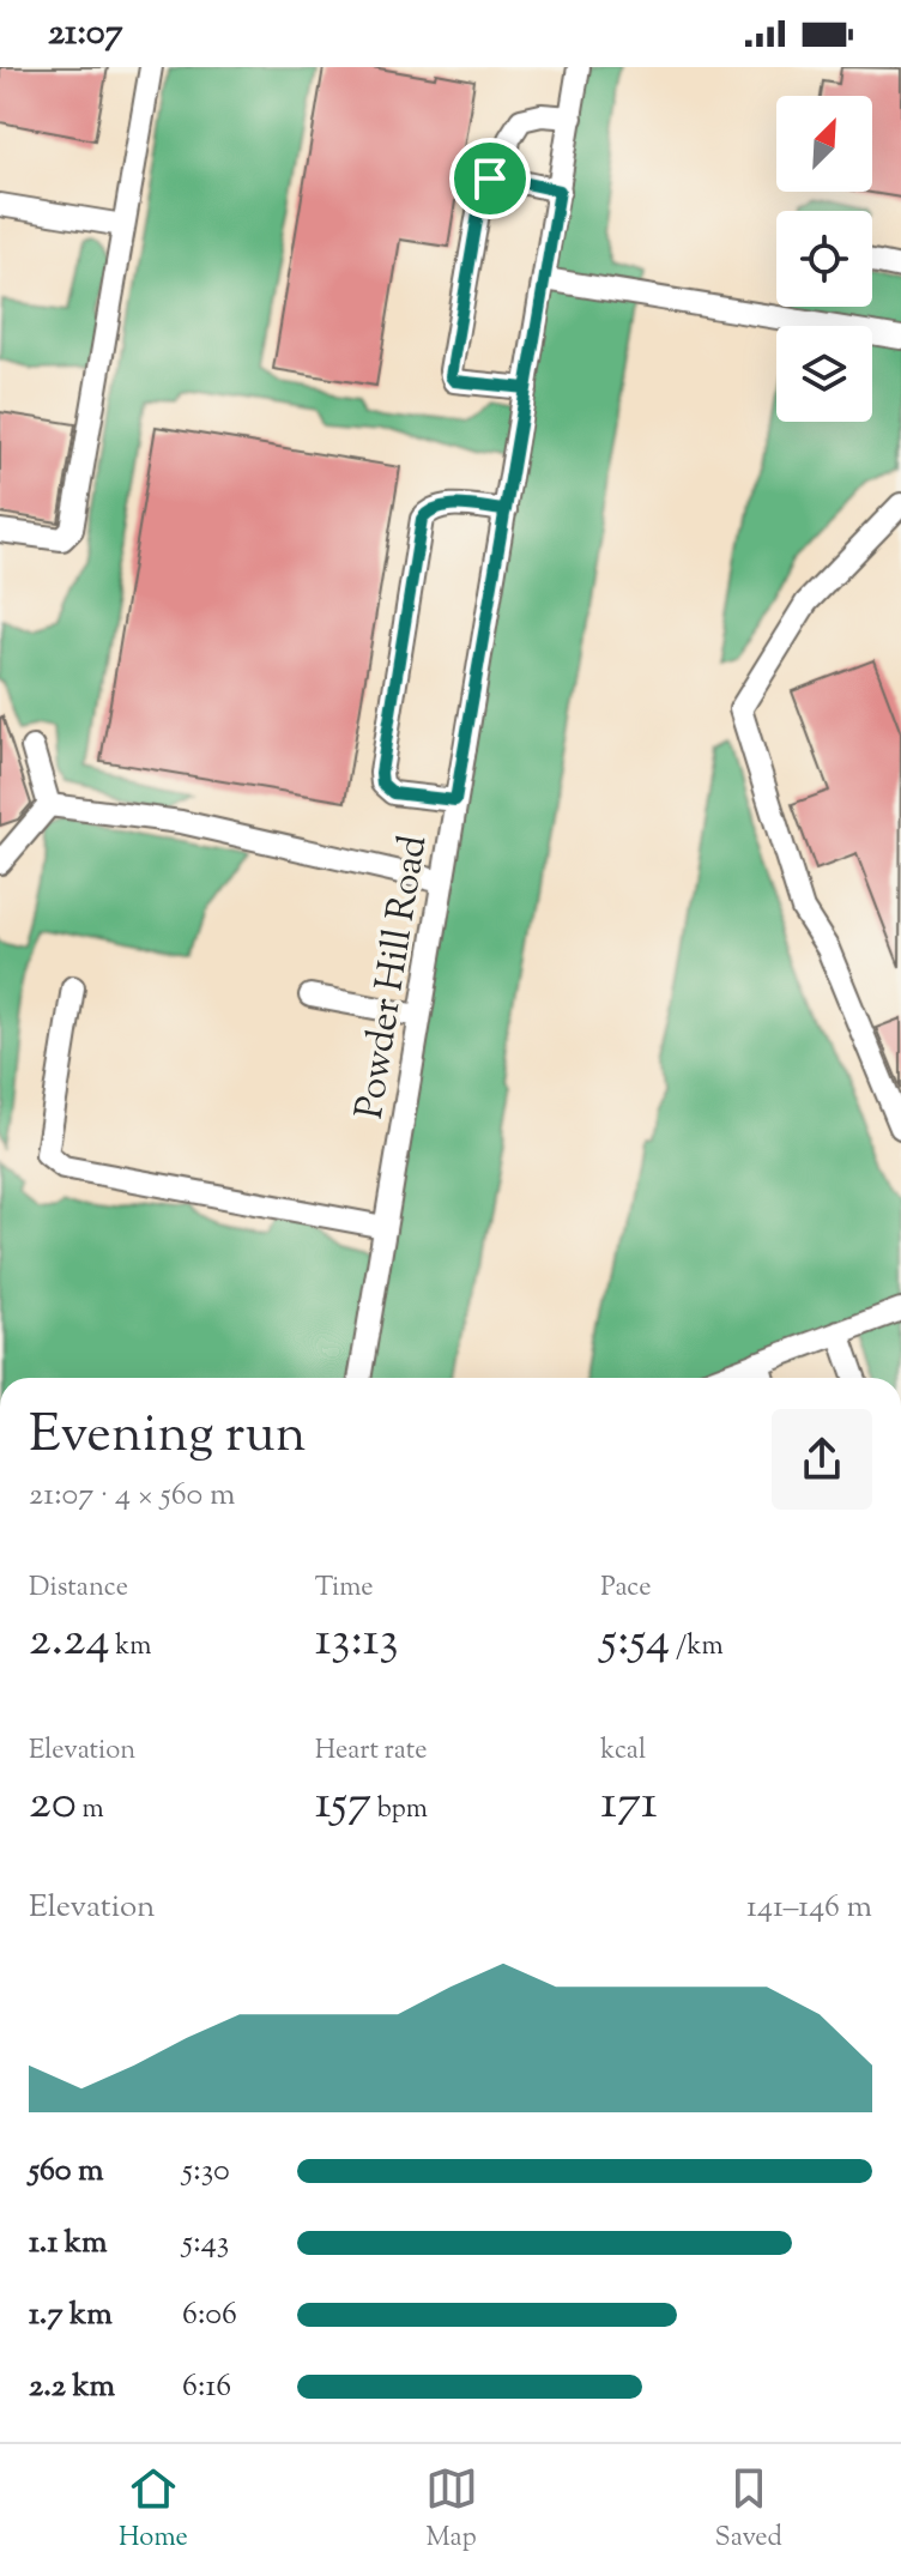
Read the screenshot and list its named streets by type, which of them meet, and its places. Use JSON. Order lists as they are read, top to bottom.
{
  "streets": {
    "street": ["Powder Hill Road"]
  },
  "north": "top right",
  "page": {
    "status": "21:07",
    "heading": ["Evening run", "21:07 · 4 × 560 m"],
    "stats": [
      ["Distance", "2.24 km"],
      ["Time", "13:13"],
      ["Pace", "5:54 /km"],
      ["Elevation", "20 m"],
      ["Heart rate", "157 bpm"],
      ["kcal", "171"]
    ],
    "chart": ["Elevation", "141–146 m"],
    "list": [
      {
        "name": "560 m",
        "note": "5:30"
      },
      {
        "name": "1.1 km",
        "note": "5:43"
      },
      {
        "name": "1.7 km",
        "note": "6:06"
      },
      {
        "name": "2.2 km",
        "note": "6:16"
      }
    ],
    "tabs": ["Home", "Map", "Saved"]
  }
}
